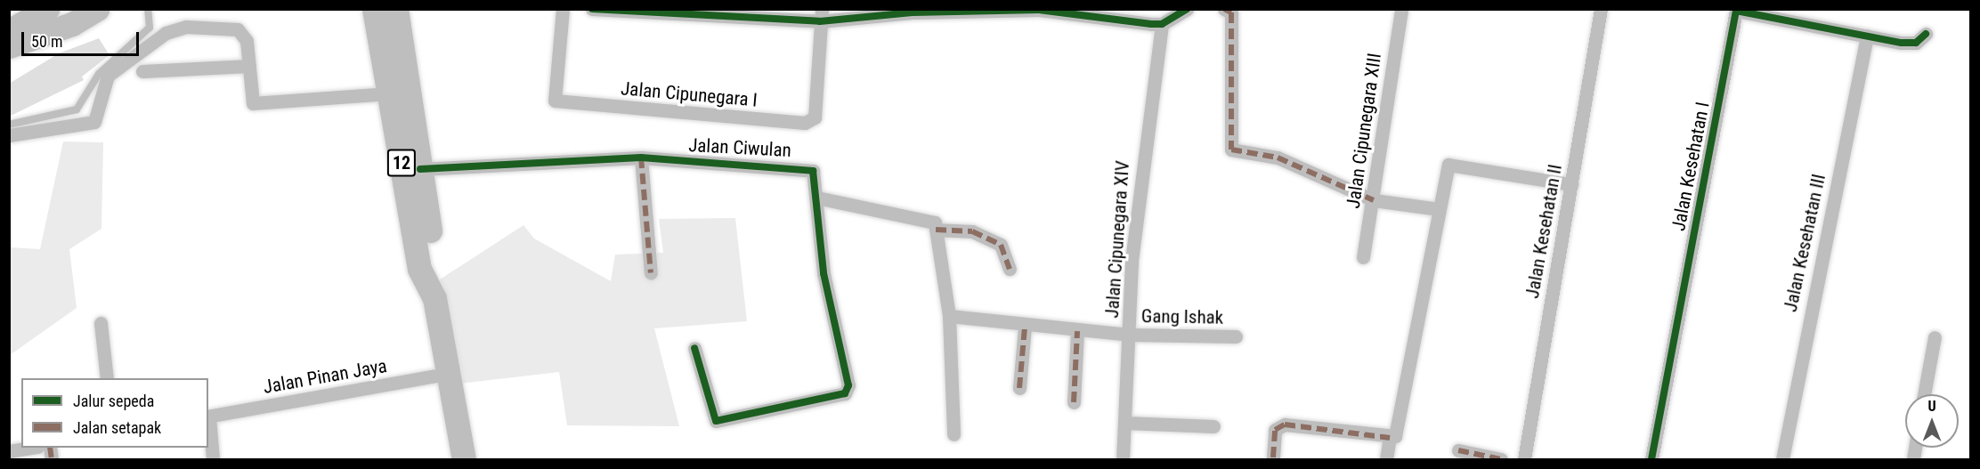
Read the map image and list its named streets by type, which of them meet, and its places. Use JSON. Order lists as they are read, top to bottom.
{
  "streets": {
    "highway": ["12"],
    "street": [
      "Jalan Cipunegara I",
      "Jalan Cipunegara XIII",
      "Jalan Ciwulan",
      "Jalan Kesehatan I",
      "Jalan Kesehatan II",
      "Jalan Cipunegara XIV",
      "Jalan Kesehatan III",
      "Gang Ishak",
      "Jalan Pinan Jaya"
    ]
  },
  "crossings": [
    ["Jalan Ciwulan", "12"],
    ["12", "Jalan Pinan Jaya"],
    ["Jalan Kesehatan I", "Jalan Kesehatan III"],
    ["Jalan Cipunegara XIV", "Gang Ishak"]
  ],
  "legend": ["Jalur sepeda", "Jalan setapak"],
  "scale_bar": "50 m",
  "north": "top"
}
